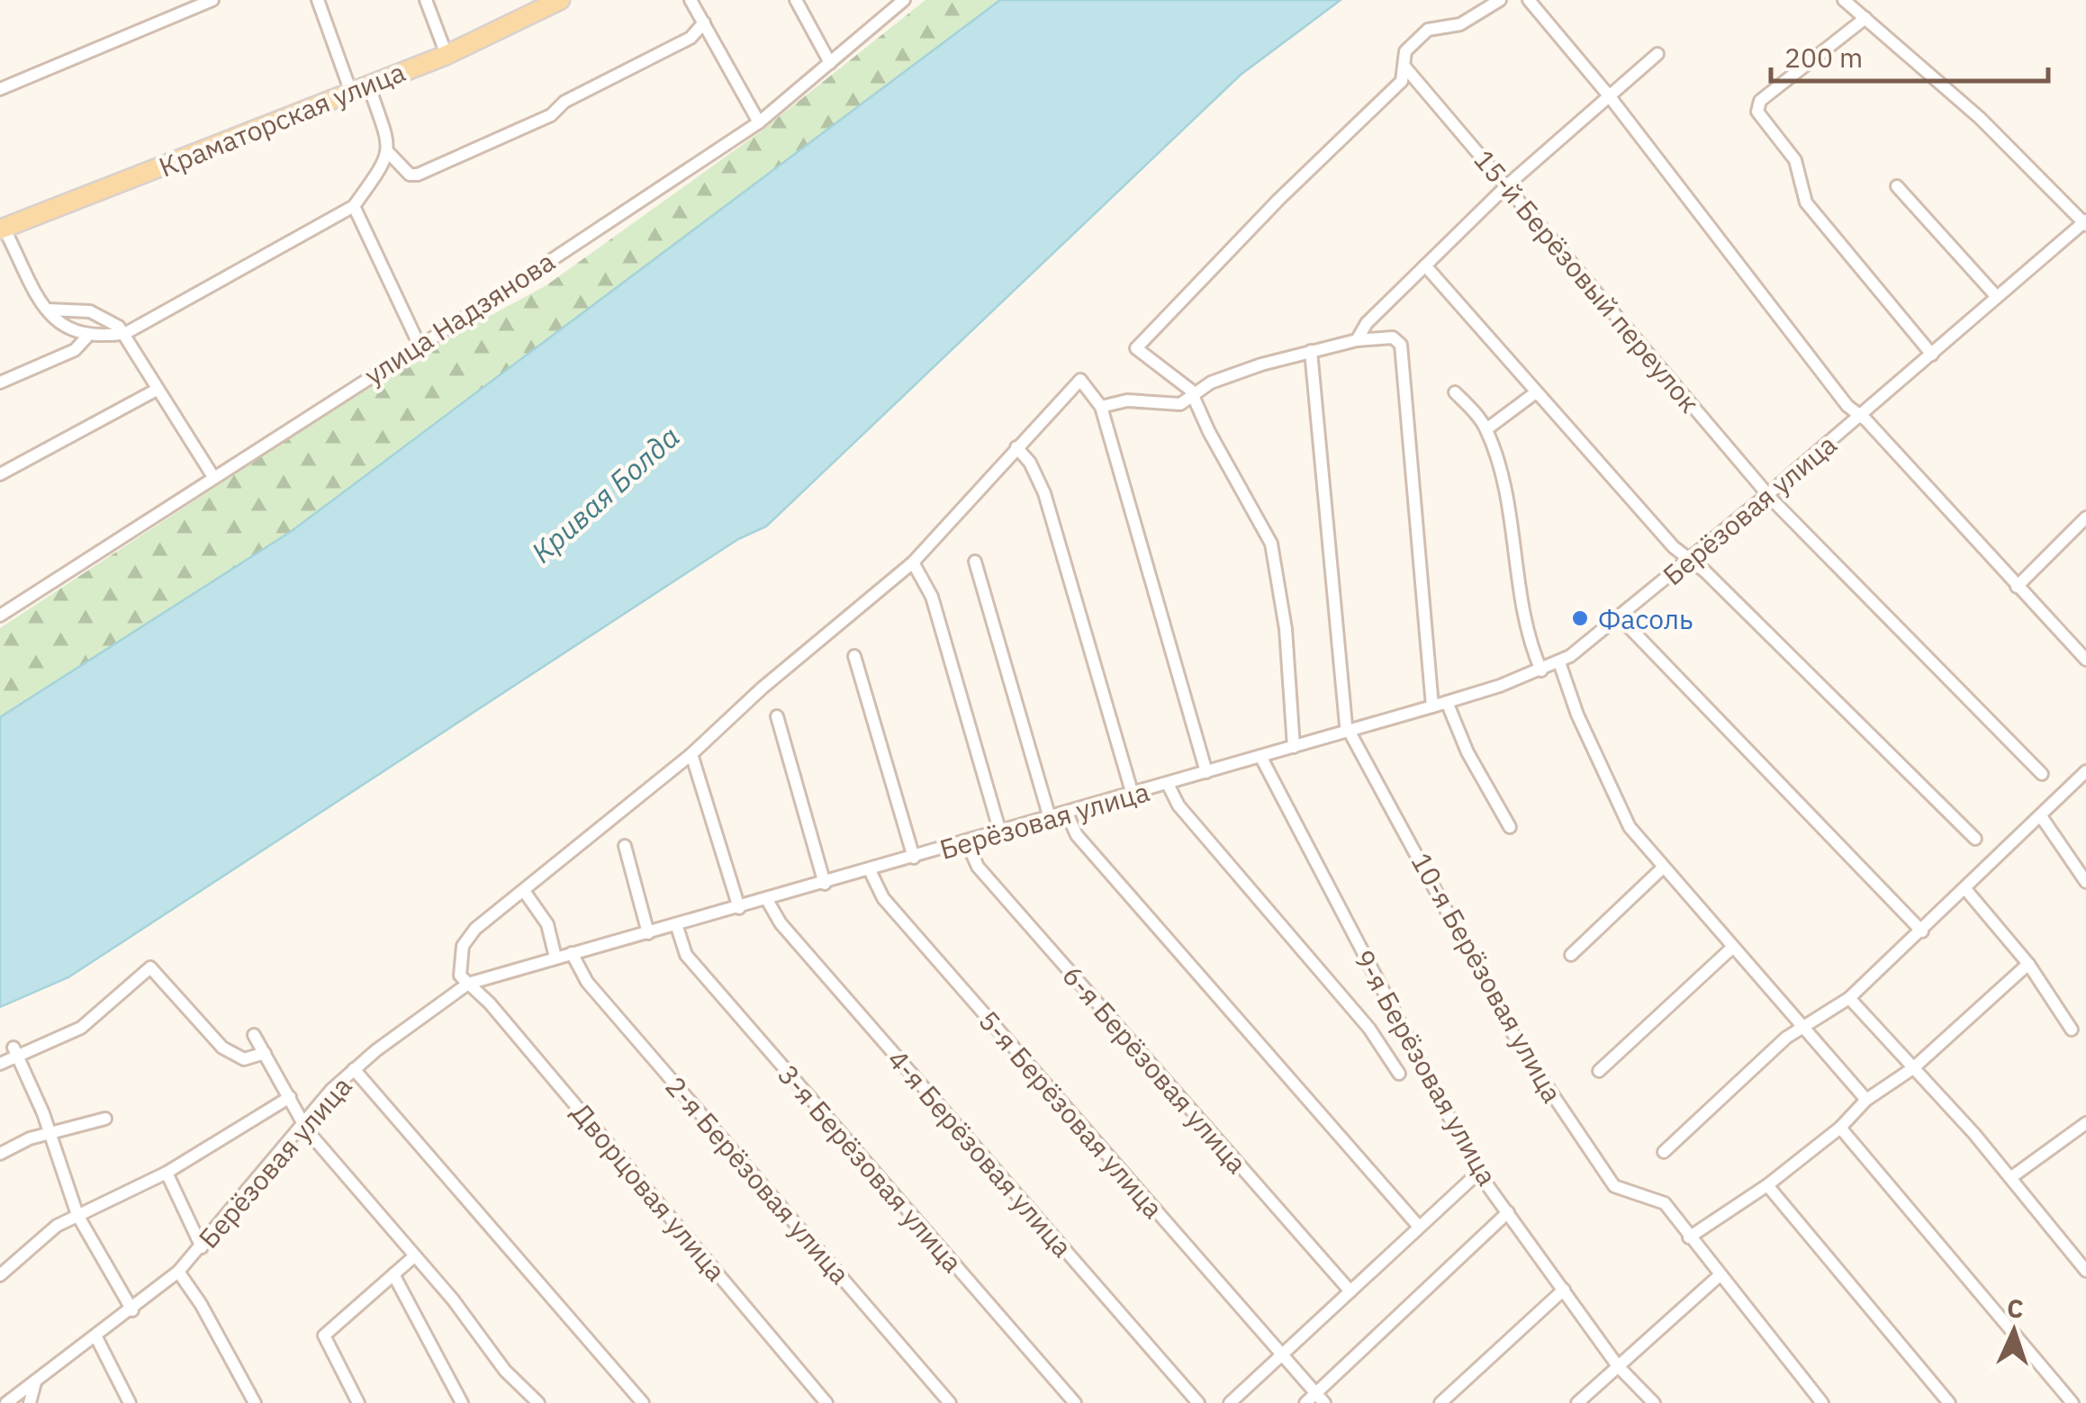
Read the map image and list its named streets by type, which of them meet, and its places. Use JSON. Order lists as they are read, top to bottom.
{
  "streets": {
    "main road": ["Краматорская улица"],
    "street": [
      "15-й Берёзовый переулок",
      "улица Надзянова",
      "Берёзовая улица",
      "10-я Берёзовая улица",
      "9-я Берёзовая улица",
      "6-я Берёзовая улица",
      "5-я Берёзовая улица",
      "4-я Берёзовая улица",
      "3-я Берёзовая улица",
      "2-я Берёзовая улица",
      "Дворцовая улица"
    ]
  },
  "crossings": [
    ["15-й Берёзовый переулок", "Берёзовая улица"],
    ["Берёзовая улица", "10-я Берёзовая улица"],
    ["Берёзовая улица", "9-я Берёзовая улица"],
    ["Берёзовая улица", "6-я Берёзовая улица"],
    ["Берёзовая улица", "5-я Берёзовая улица"],
    ["Берёзовая улица", "4-я Берёзовая улица"],
    ["Берёзовая улица", "3-я Берёзовая улица"],
    ["Берёзовая улица", "2-я Берёзовая улица"],
    ["Берёзовая улица", "Дворцовая улица"]
  ],
  "water": ["Кривая Болда"],
  "places": ["Фасоль"],
  "scale_bar": "200 m",
  "north": "top"
}
